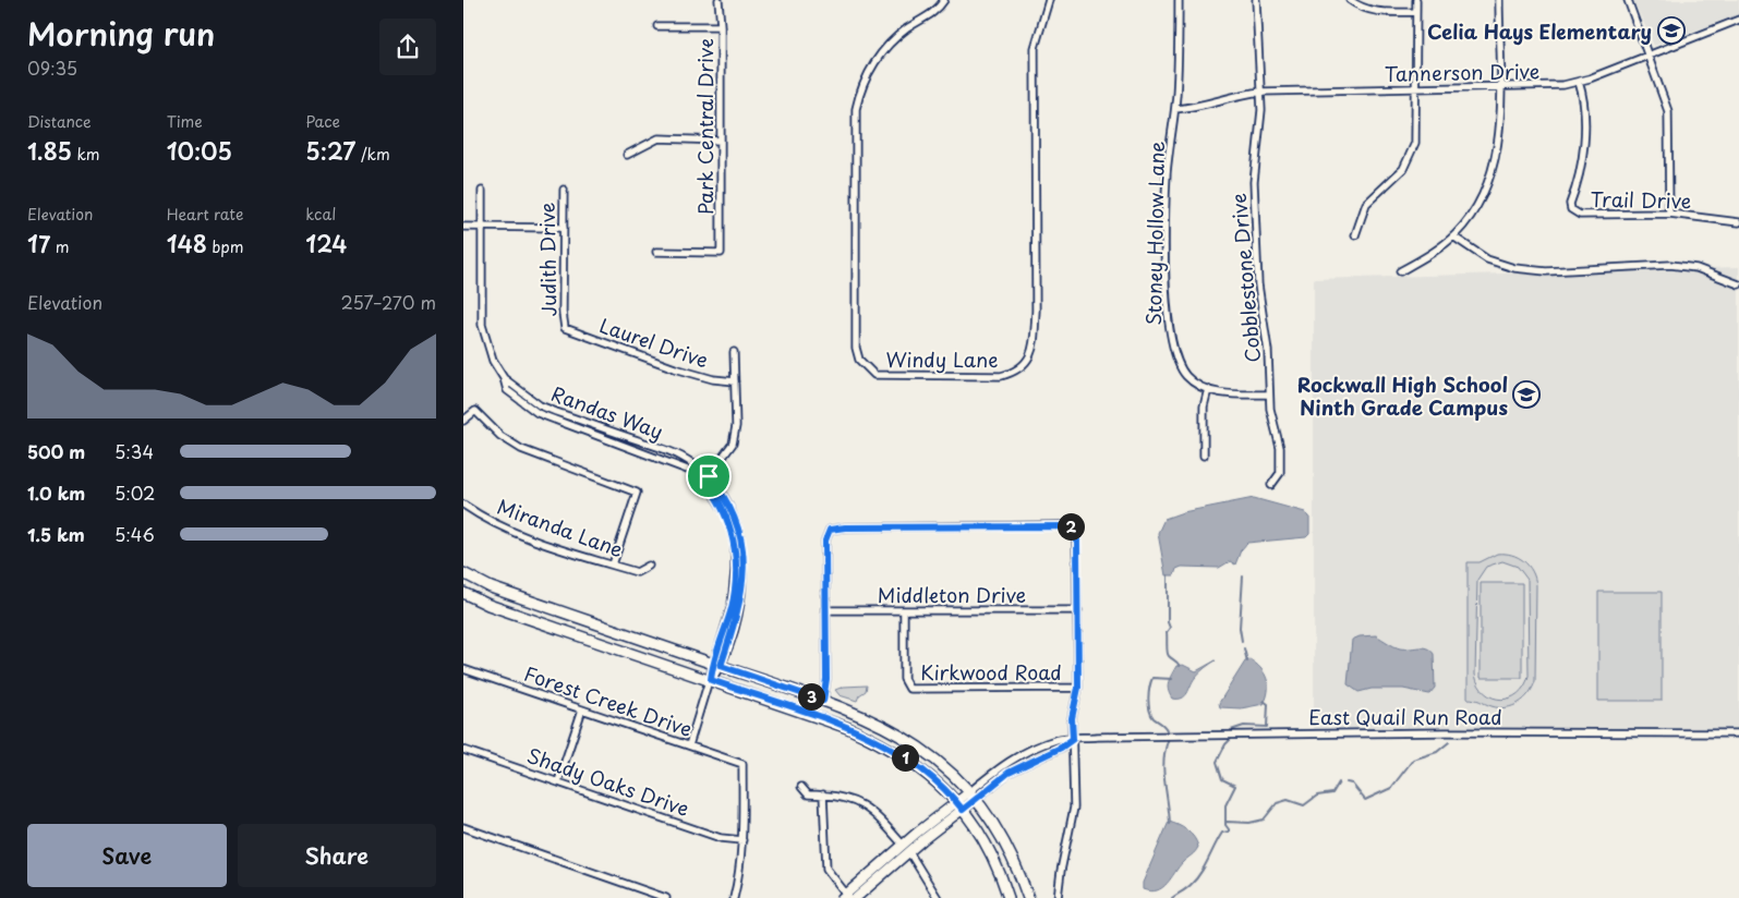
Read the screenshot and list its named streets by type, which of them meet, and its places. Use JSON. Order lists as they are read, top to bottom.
{
  "streets": {
    "street": [
      "Tannerson Drive",
      "Park Central Drive",
      "Trail Drive",
      "Stoney Hollow Lane",
      "Judith Drive",
      "Cobblestone Drive",
      "Laurel Drive",
      "Windy Lane",
      "Randas Way",
      "Miranda Lane",
      "Middleton Drive",
      "Kirkwood Road",
      "Forest Creek Drive",
      "East Quail Run Road",
      "Shady Oaks Drive"
    ]
  },
  "crossings": [
    ["Tannerson Drive", "Trail Drive"],
    ["Tannerson Drive", "Stoney Hollow Lane"],
    ["Tannerson Drive", "Cobblestone Drive"],
    ["Stoney Hollow Lane", "Cobblestone Drive"],
    ["Judith Drive", "Laurel Drive"],
    ["Randas Way", "Forest Creek Drive"],
    ["Middleton Drive", "Kirkwood Road"],
    ["Forest Creek Drive", "Shady Oaks Drive"]
  ],
  "places": {
    "school or university": ["Celia Hays Elementary", "Rockwall High School Ninth Grade Campus"]
  },
  "page": {
    "heading": ["Morning run", "09:35"],
    "stats": [
      ["Distance", "1.85 km"],
      ["Time", "10:05"],
      ["Pace", "5:27 /km"],
      ["Elevation", "17 m"],
      ["Heart rate", "148 bpm"],
      ["kcal", "124"]
    ],
    "chart": ["Elevation", "257–270 m"],
    "list": [
      {
        "name": "500 m",
        "note": "5:34"
      },
      {
        "name": "1.0 km",
        "note": "5:02"
      },
      {
        "name": "1.5 km",
        "note": "5:46"
      }
    ],
    "pins": ["2", "3", "1"],
    "buttons": ["Save", "Share"]
  }
}
